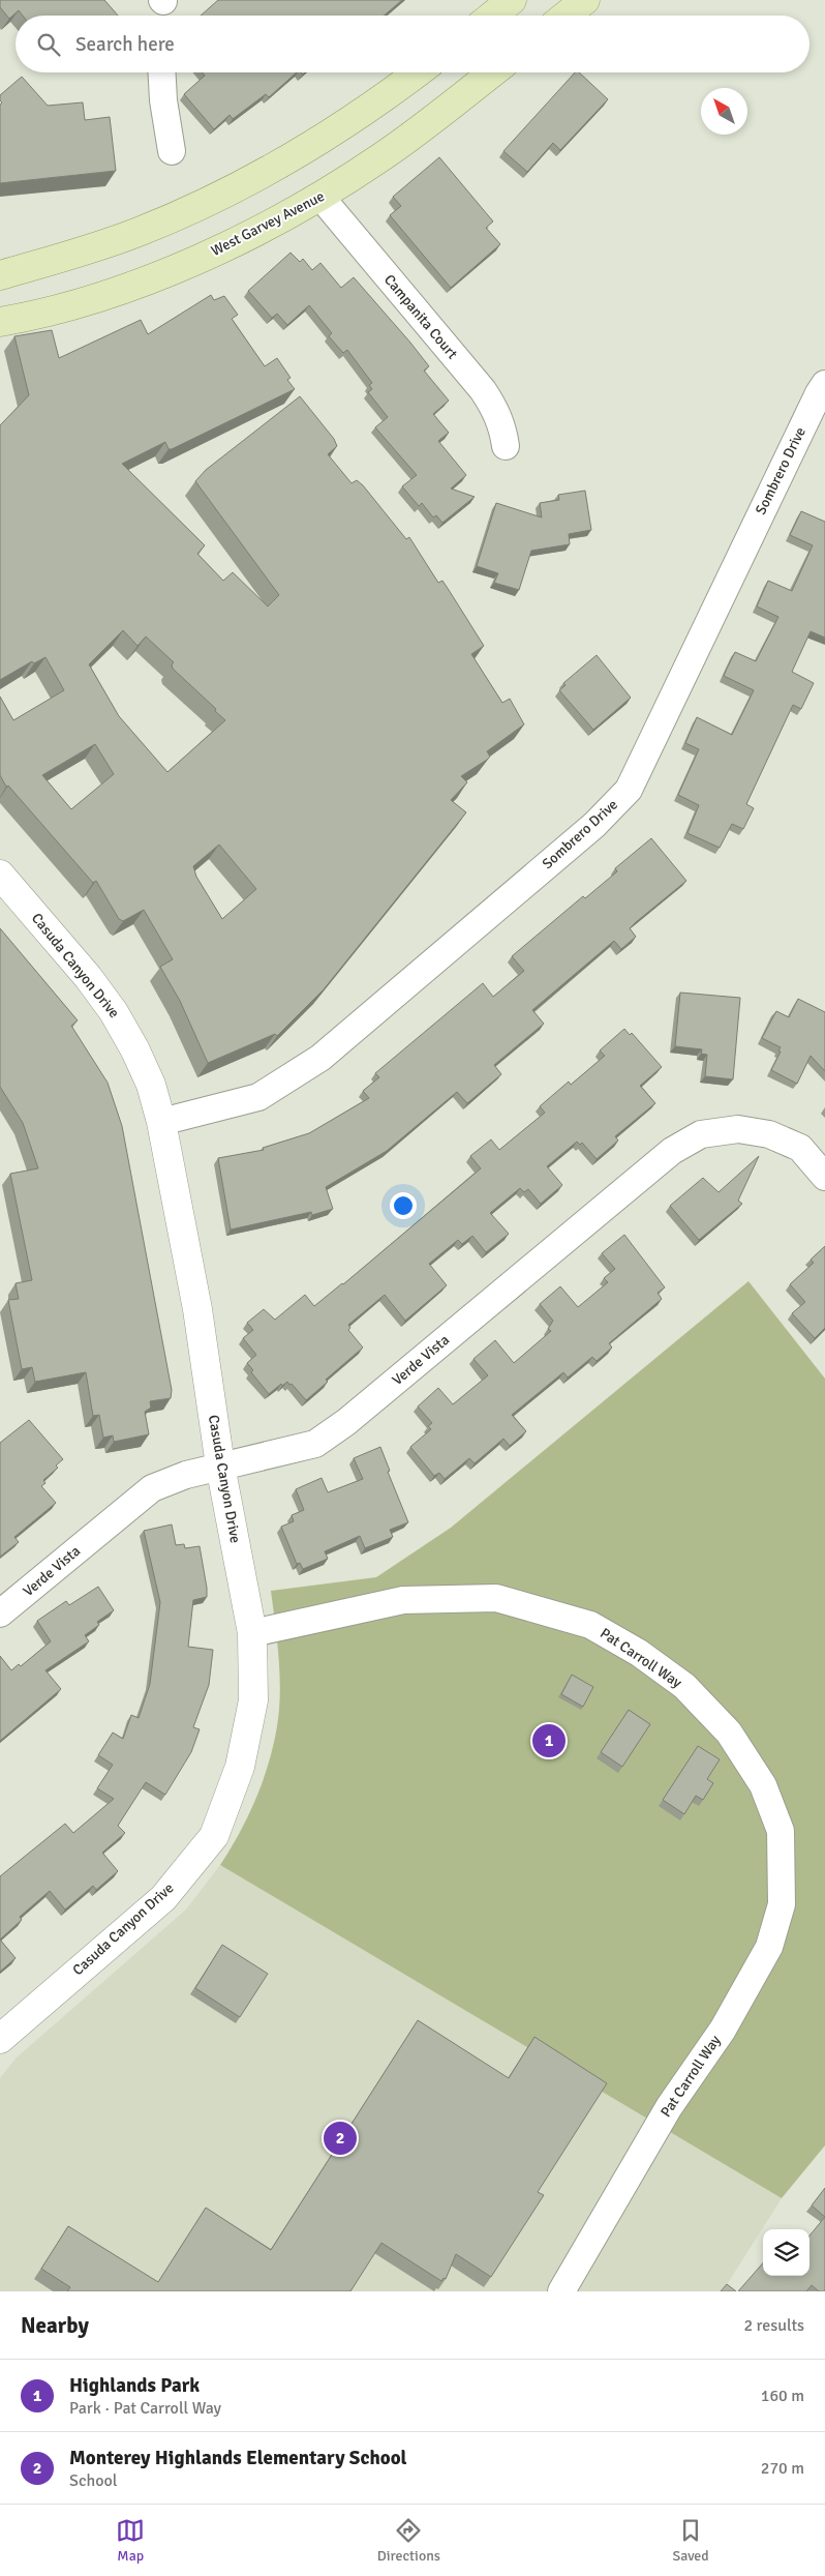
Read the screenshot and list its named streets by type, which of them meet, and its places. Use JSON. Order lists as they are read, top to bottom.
{
  "streets": {
    "main road": ["West Garvey Avenue"],
    "street": [
      "Campanita Court",
      "Sombrero Drive",
      "Casuda Canyon Drive",
      "Verde Vista",
      "Pat Carroll Way"
    ]
  },
  "crossings": [
    ["West Garvey Avenue", "Campanita Court"],
    ["Sombrero Drive", "Casuda Canyon Drive"],
    ["Casuda Canyon Drive", "Verde Vista"],
    ["Casuda Canyon Drive", "Pat Carroll Way"]
  ],
  "north": "top left",
  "page": {
    "search": "Search here",
    "pins": ["1", "2"],
    "heading": ["Nearby", "2 results"],
    "list": [
      {
        "mark": "1",
        "name": "Highlands Park",
        "note": "Park · Pat Carroll Way",
        "value": "160 m"
      },
      {
        "mark": "2",
        "name": "Monterey Highlands Elementary School",
        "note": "School",
        "value": "270 m"
      }
    ],
    "nav": ["Map", "Directions", "Saved"]
  }
}
